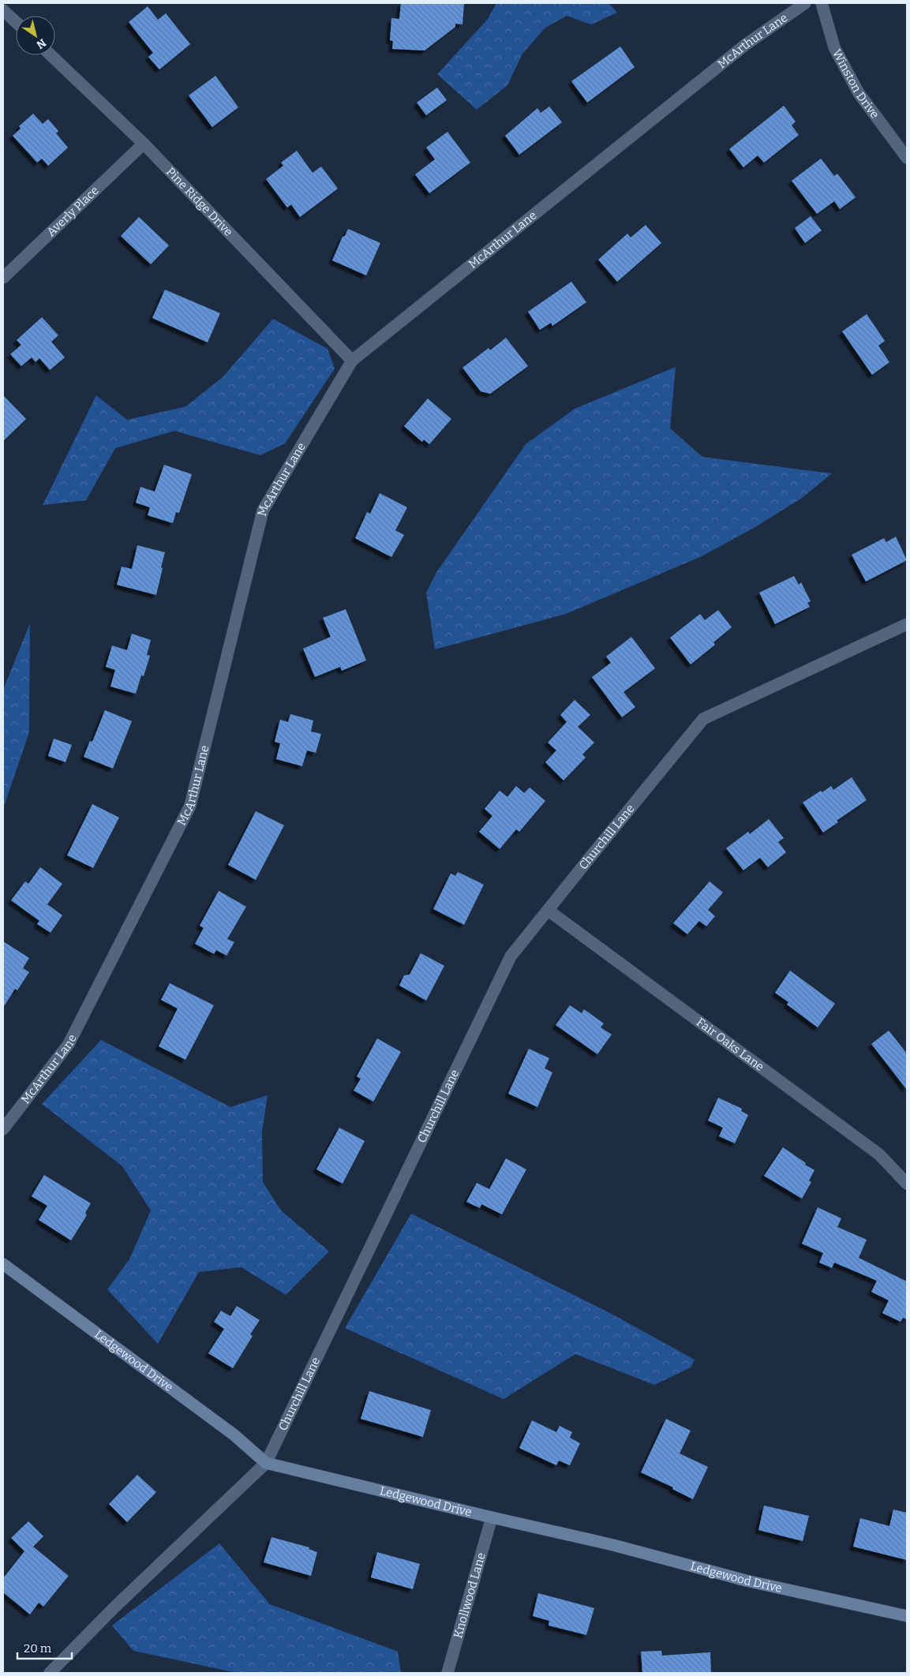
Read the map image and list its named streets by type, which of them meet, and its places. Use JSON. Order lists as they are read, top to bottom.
{
  "streets": {
    "street": [
      "McArthur Lane",
      "Winston Drive",
      "Pine Ridge Drive",
      "Averly Place",
      "Churchill Lane",
      "Fair Oaks Lane",
      "Ledgewood Drive",
      "Knollwood Lane"
    ]
  },
  "crossings": [
    ["McArthur Lane", "Pine Ridge Drive"],
    ["Pine Ridge Drive", "Averly Place"],
    ["Churchill Lane", "Fair Oaks Lane"],
    ["Churchill Lane", "Ledgewood Drive"],
    ["Ledgewood Drive", "Knollwood Lane"]
  ],
  "scale_bar": "20 m",
  "north": "bottom right"
}
